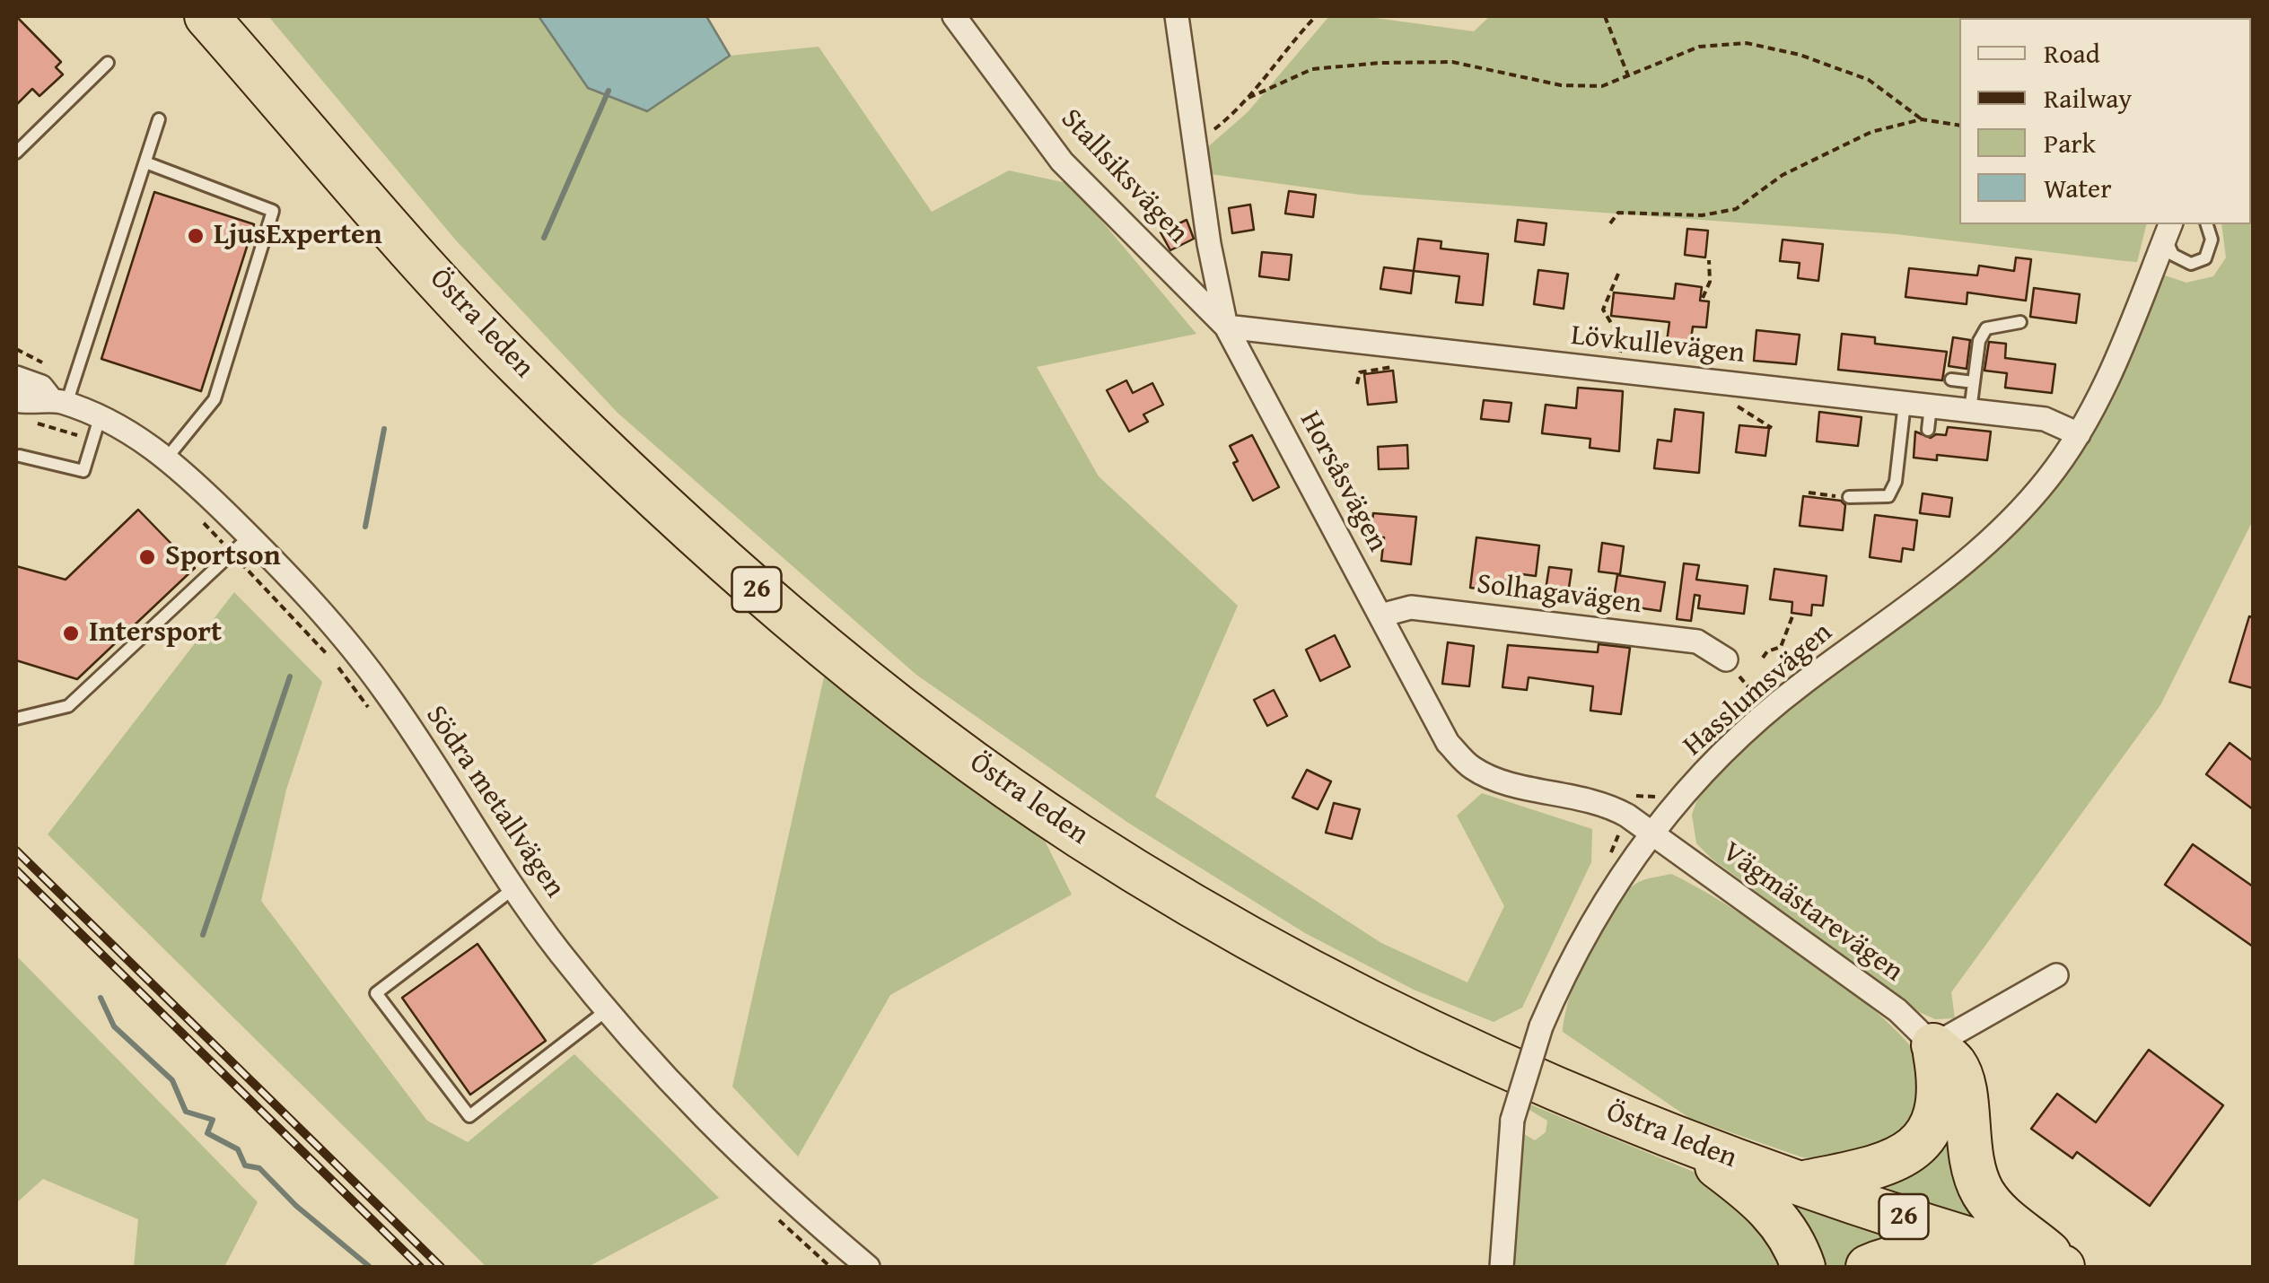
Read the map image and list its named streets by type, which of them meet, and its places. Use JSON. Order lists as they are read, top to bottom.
{
  "streets": {
    "highway": ["Östra leden", "26"],
    "street": [
      "Stallsiksvägen",
      "Lövkullevägen",
      "Horsåsvägen",
      "Solhagavägen",
      "Hasslumsvägen",
      "Södra metallvägen",
      "Vägmästarevägen"
    ]
  },
  "crossings": [
    ["Stallsiksvägen", "Lövkullevägen"],
    ["Stallsiksvägen", "Horsåsvägen"],
    ["Lövkullevägen", "Horsåsvägen"],
    ["Lövkullevägen", "Hasslumsvägen"],
    ["Horsåsvägen", "Solhagavägen"],
    ["Horsåsvägen", "Hasslumsvägen"],
    ["Horsåsvägen", "Vägmästarevägen"],
    ["Hasslumsvägen", "Vägmästarevägen"]
  ],
  "places": ["LjusExperten", "Sportson", "Intersport"],
  "legend": [
    "Road",
    "Railway",
    "Park",
    "Water"
  ]
}
